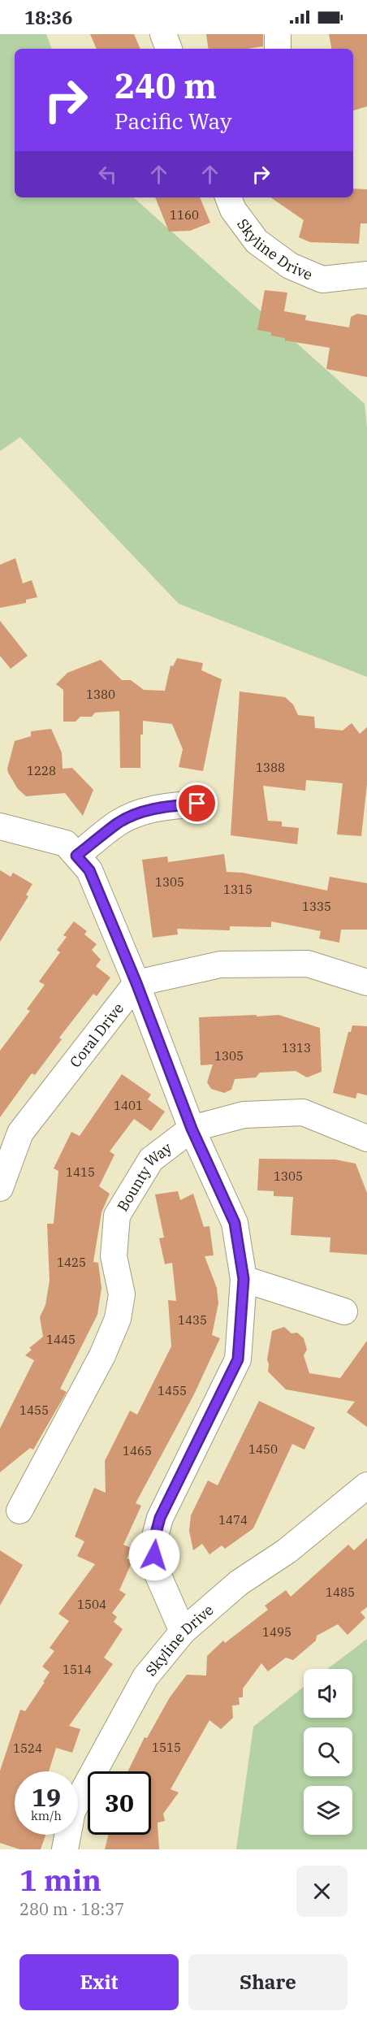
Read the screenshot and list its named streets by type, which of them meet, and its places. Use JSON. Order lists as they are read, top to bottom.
{
  "streets": {
    "street": ["Skyline Drive", "Coral Drive", "Bounty Way"]
  },
  "house_numbers": [
    "1160",
    "1380",
    "1388",
    "1228",
    "1305",
    "1315",
    "1335",
    "1313",
    "1305",
    "1401",
    "1415",
    "1305",
    "1425",
    "1435",
    "1445",
    "1455",
    "1455",
    "1450",
    "1465",
    "1474",
    "1485",
    "1504",
    "1495",
    "1514",
    "1515",
    "1524"
  ],
  "page": {
    "status": "18:36",
    "turn": ["240 m", "Pacific Way"],
    "speed": "19 km/h",
    "limit": "30",
    "heading": ["1 min", "280 m · 18:37"],
    "buttons": ["Exit", "Share"]
  }
}
